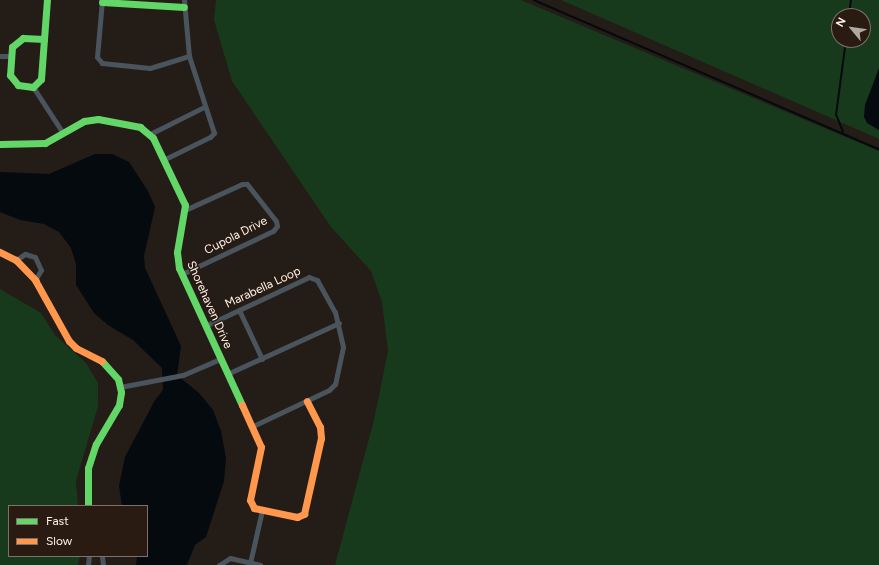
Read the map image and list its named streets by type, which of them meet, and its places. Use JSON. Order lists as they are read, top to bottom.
{
  "streets": {
    "street": ["Cupola Drive", "Marabella Loop", "Shorehaven Drive"]
  },
  "crossings": [
    ["Cupola Drive", "Shorehaven Drive"],
    ["Marabella Loop", "Shorehaven Drive"]
  ],
  "legend": ["Fast", "Slow"],
  "north": "top left"
}
